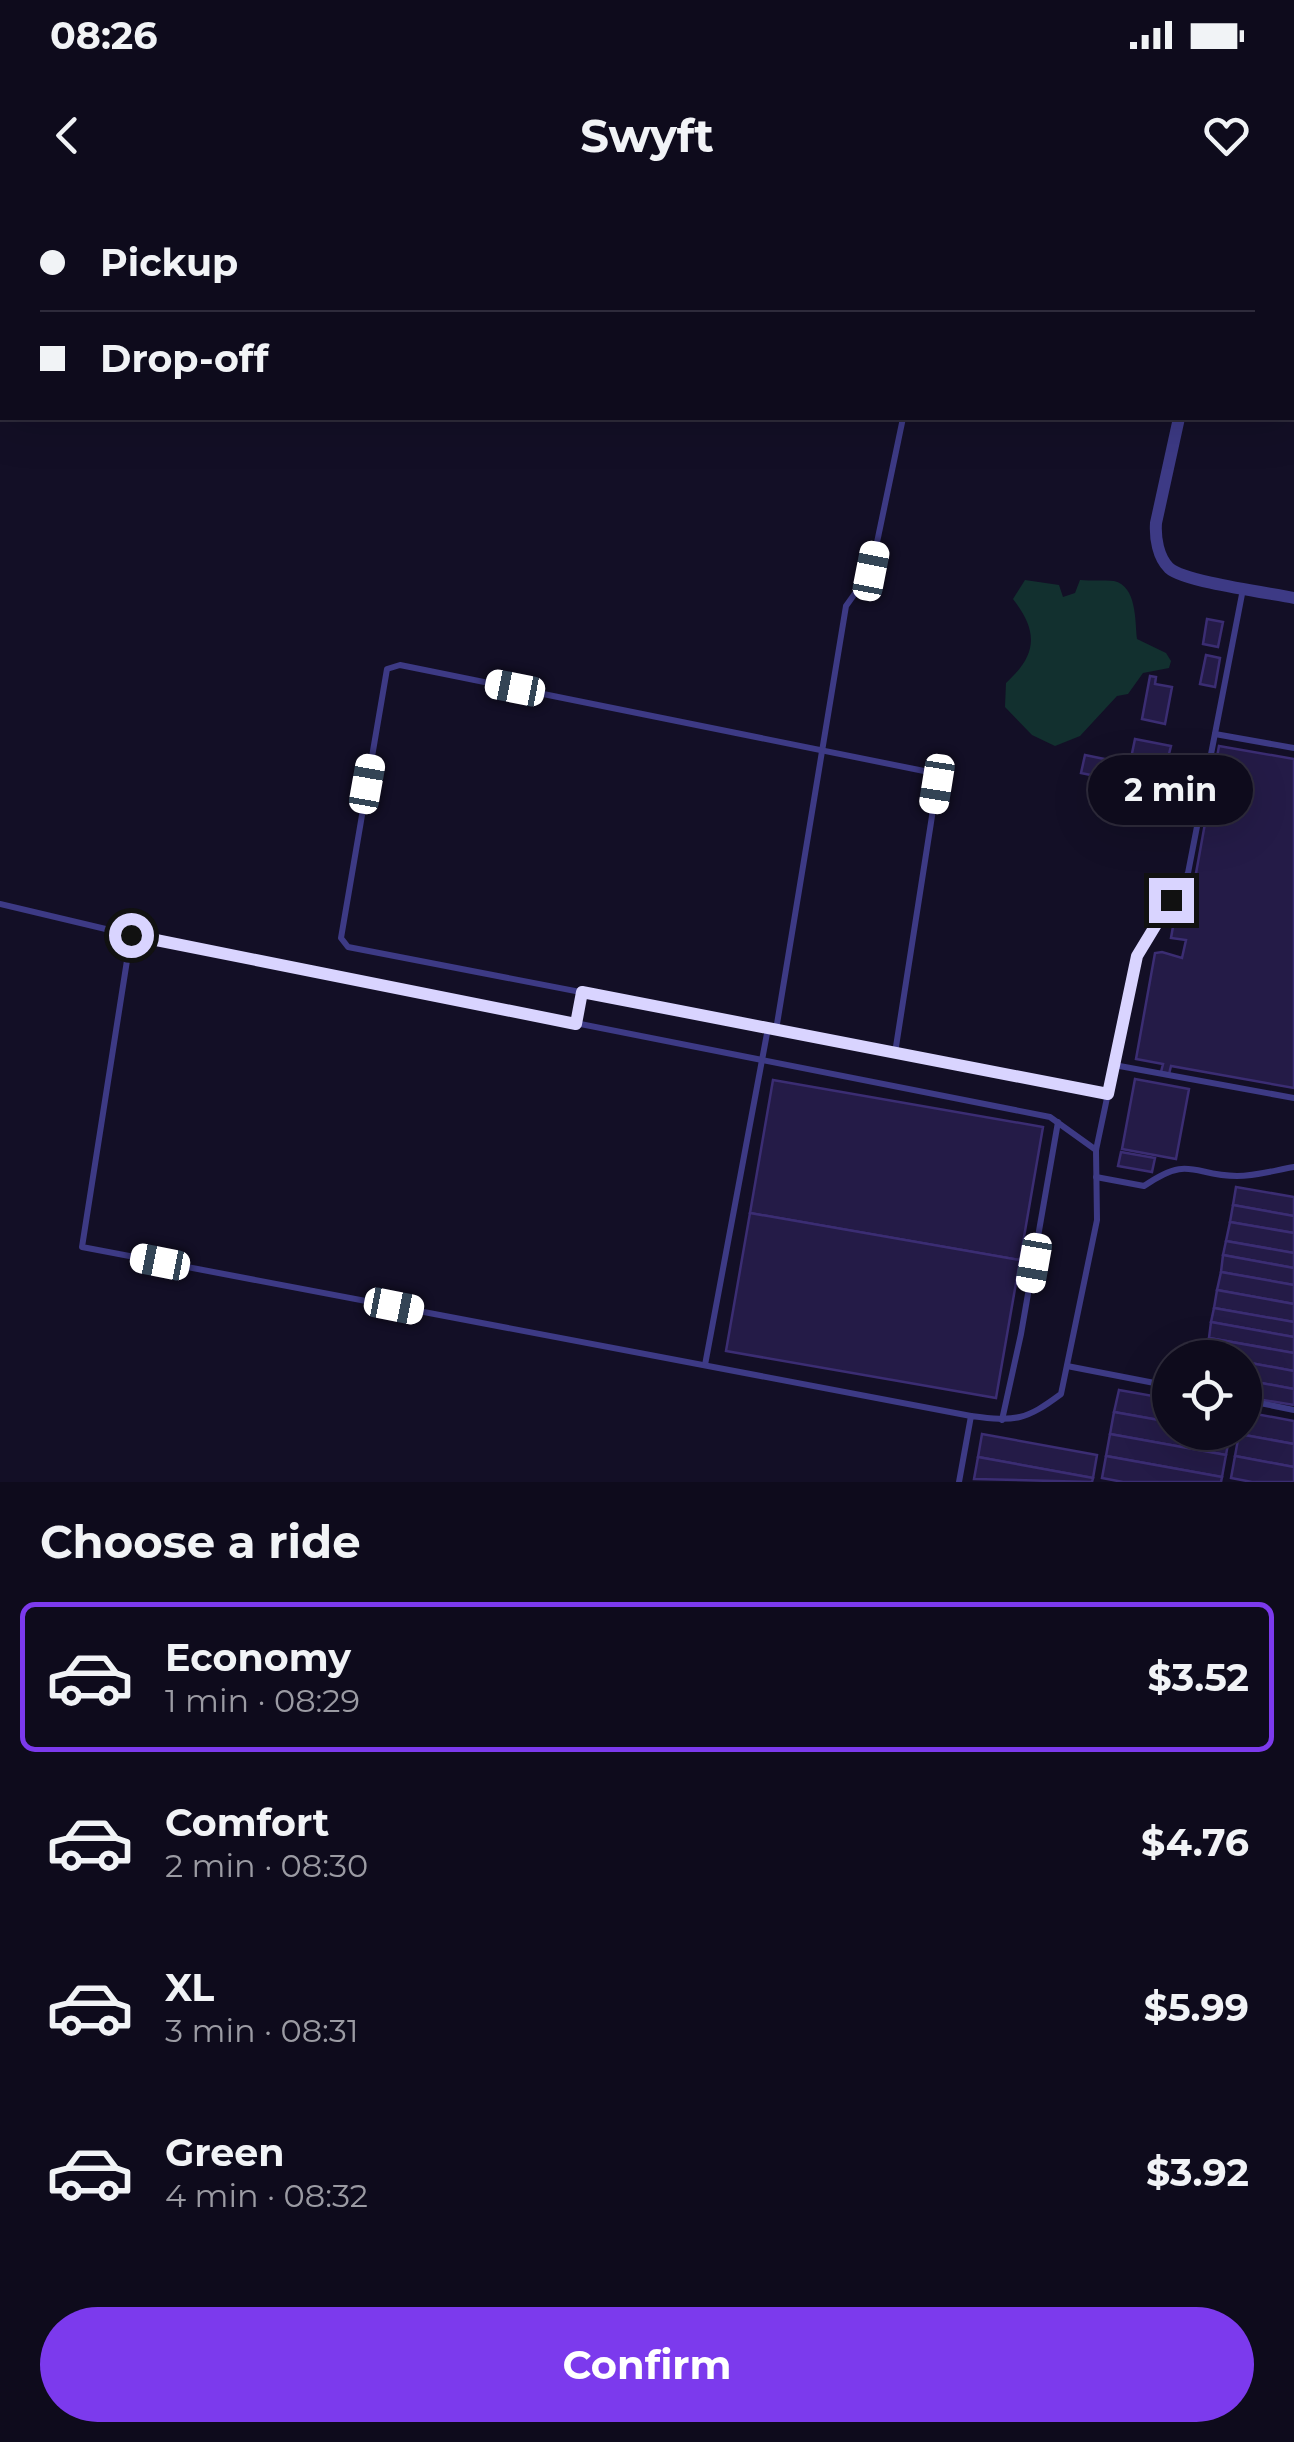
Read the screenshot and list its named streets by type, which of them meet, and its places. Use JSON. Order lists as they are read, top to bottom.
{
  "page": {
    "status": "08:26",
    "header": "Swyft",
    "banner": ["Pickup", "Drop-off"],
    "bubble": "2 min",
    "heading": "Choose a ride",
    "list": [
      {
        "name": "Economy",
        "note": "1 min · 08:29",
        "value": "$3.52"
      },
      {
        "name": "Comfort",
        "note": "2 min · 08:30",
        "value": "$4.76"
      },
      {
        "name": "XL",
        "note": "3 min · 08:31",
        "value": "$5.99"
      },
      {
        "name": "Green",
        "note": "4 min · 08:32",
        "value": "$3.92"
      }
    ],
    "buttons": "Confirm"
  }
}
